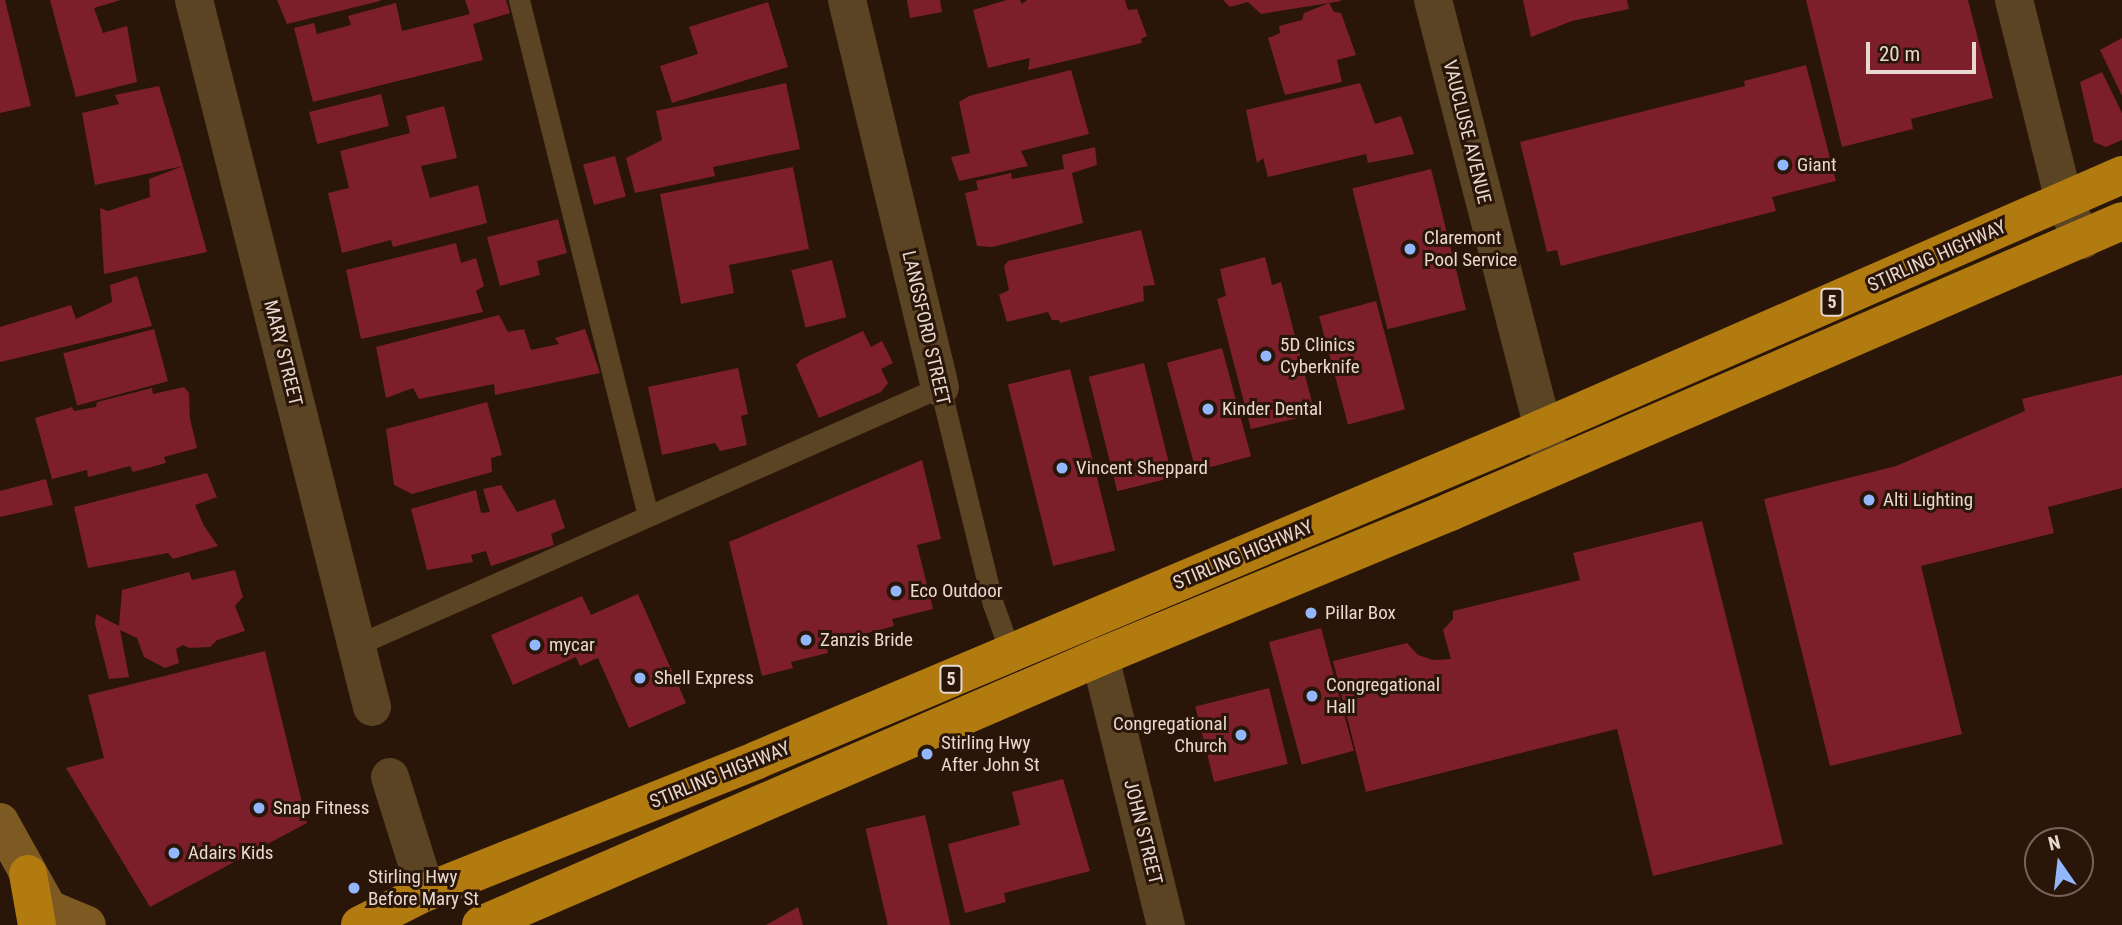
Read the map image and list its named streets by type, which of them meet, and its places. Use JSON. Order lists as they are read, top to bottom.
{
  "streets": {
    "highway": ["STIRLING HIGHWAY", "5"],
    "street": [
      "VAUCLUSE AVENUE",
      "LANGSFORD STREET",
      "MARY STREET",
      "JOHN STREET"
    ]
  },
  "crossings": [
    ["VAUCLUSE AVENUE", "STIRLING HIGHWAY"],
    ["STIRLING HIGHWAY", "LANGSFORD STREET"],
    ["STIRLING HIGHWAY", "JOHN STREET"]
  ],
  "places": [
    "Giant",
    "Claremont Pool Service",
    "5D Clinics Cyberknife",
    "Kinder Dental",
    "Vincent Sheppard",
    "Alti Lighting",
    "Eco Outdoor",
    "Pillar Box",
    "Zanzis Bride",
    "mycar",
    "Shell Express",
    "Congregational Hall",
    "Congregational Church",
    "Stirling Hwy After John St",
    "Snap Fitness",
    "Adairs Kids",
    "Stirling Hwy Before Mary St"
  ],
  "scale_bar": "20 m",
  "north": "top"
}
